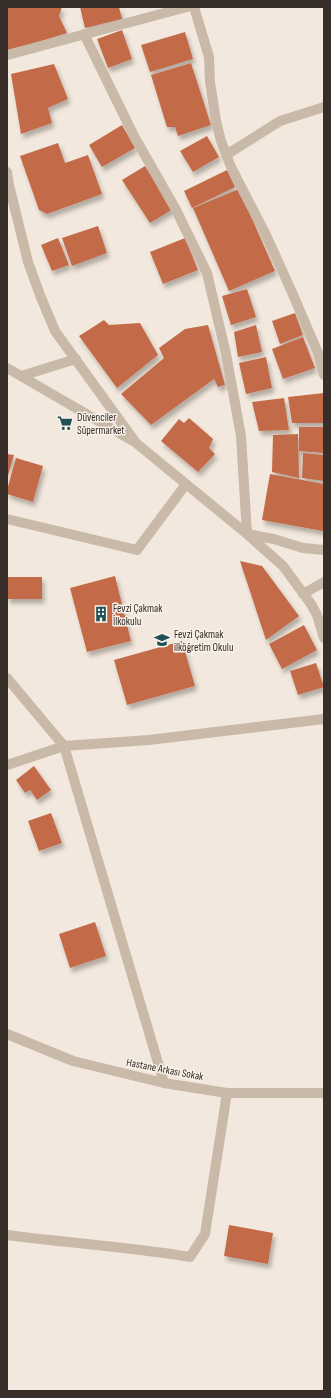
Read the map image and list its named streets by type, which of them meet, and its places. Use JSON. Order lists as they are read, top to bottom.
{
  "streets": {
    "street": ["Hastane Arkası Sokak"]
  },
  "places": {
    "supermarket": ["Düvenciler Süpermarket"],
    "building": ["Fevzi Çakmak İlkokulu"],
    "school or university": ["Fevzi Çakmak ilköğretim Okulu"]
  }
}
